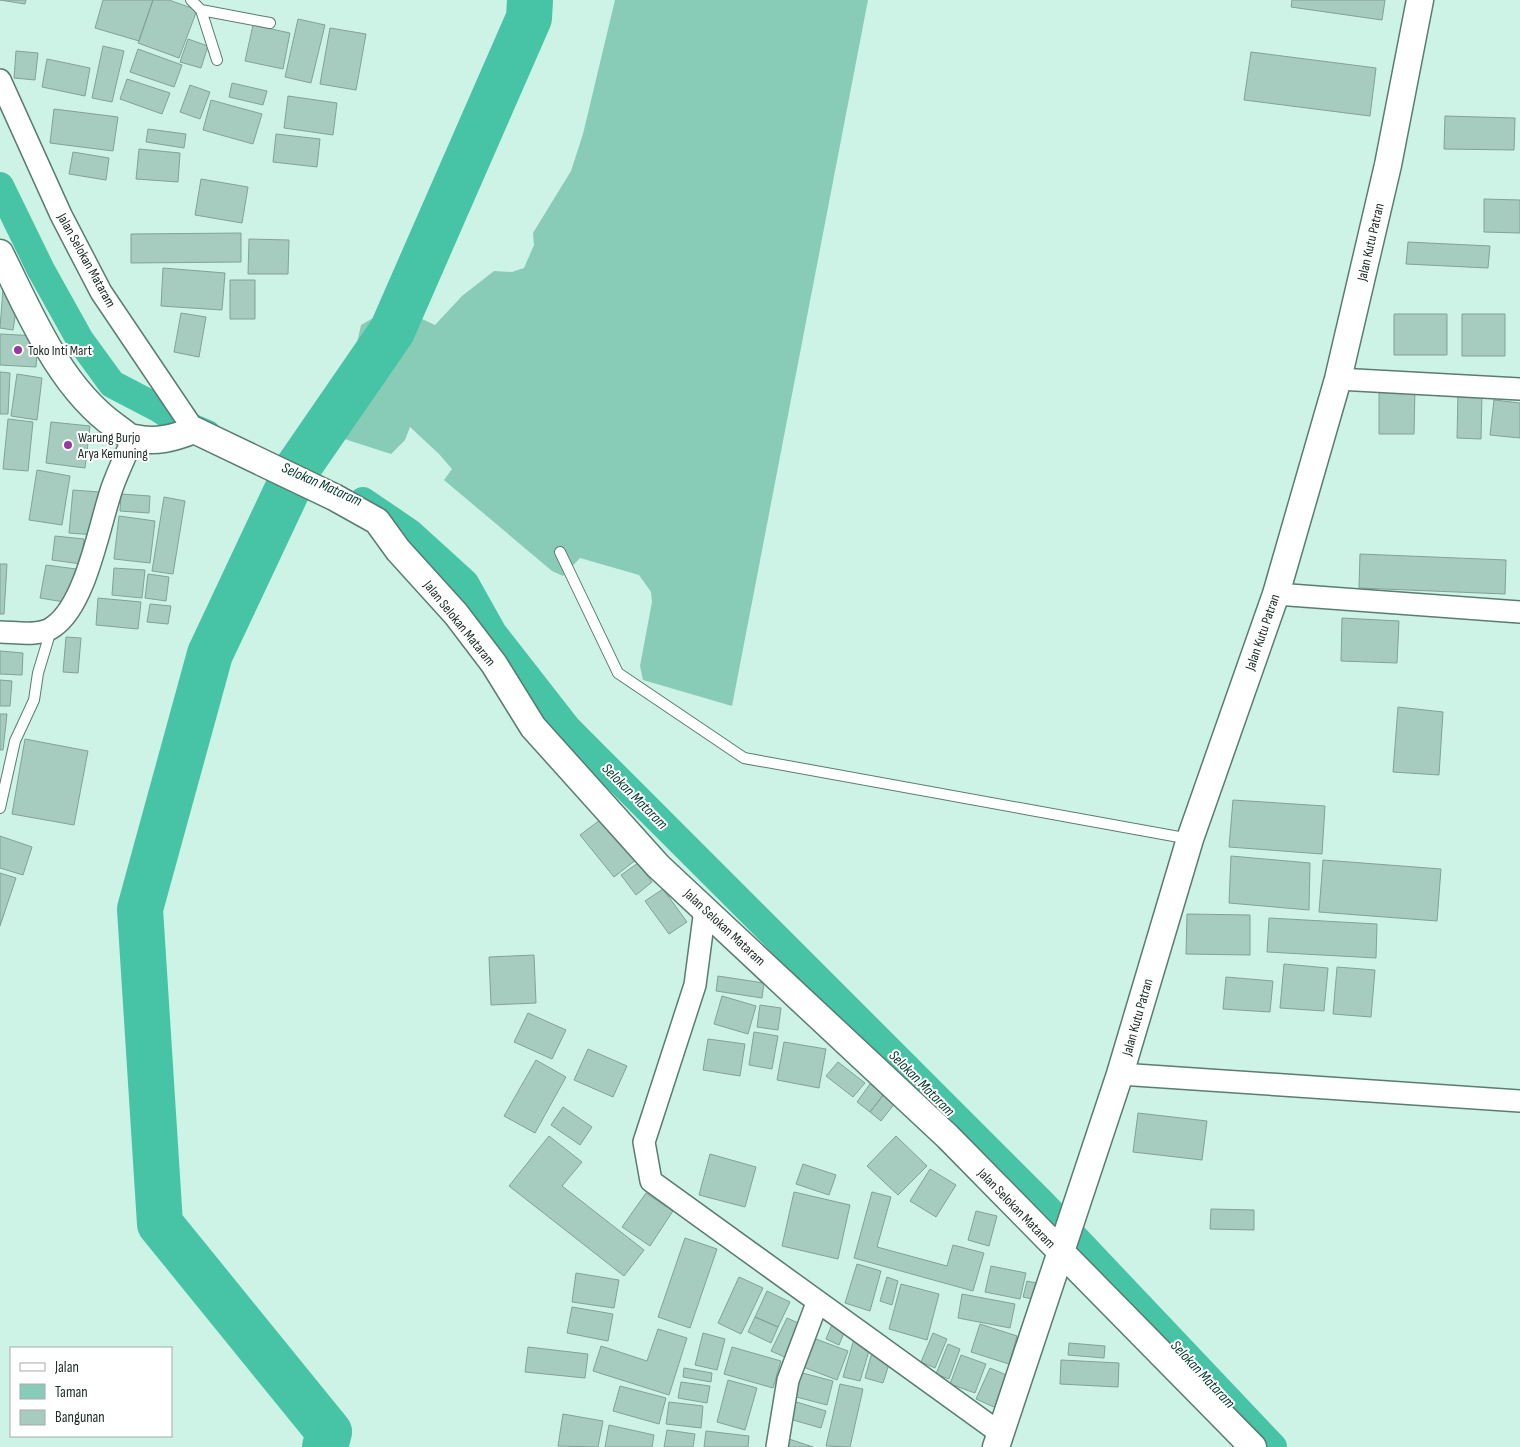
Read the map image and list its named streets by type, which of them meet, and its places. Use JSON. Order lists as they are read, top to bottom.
{
  "streets": {
    "street": ["Jalan Kutu Patran", "Jalan Selokan Mataram"]
  },
  "crossings": [
    ["Jalan Kutu Patran", "Jalan Selokan Mataram"]
  ],
  "water": ["Selokan Mataram"],
  "places": ["Toko Inti Mart", "Warung Burjo Arya Kemuning"],
  "legend": ["Jalan", "Taman", "Bangunan"]
}
